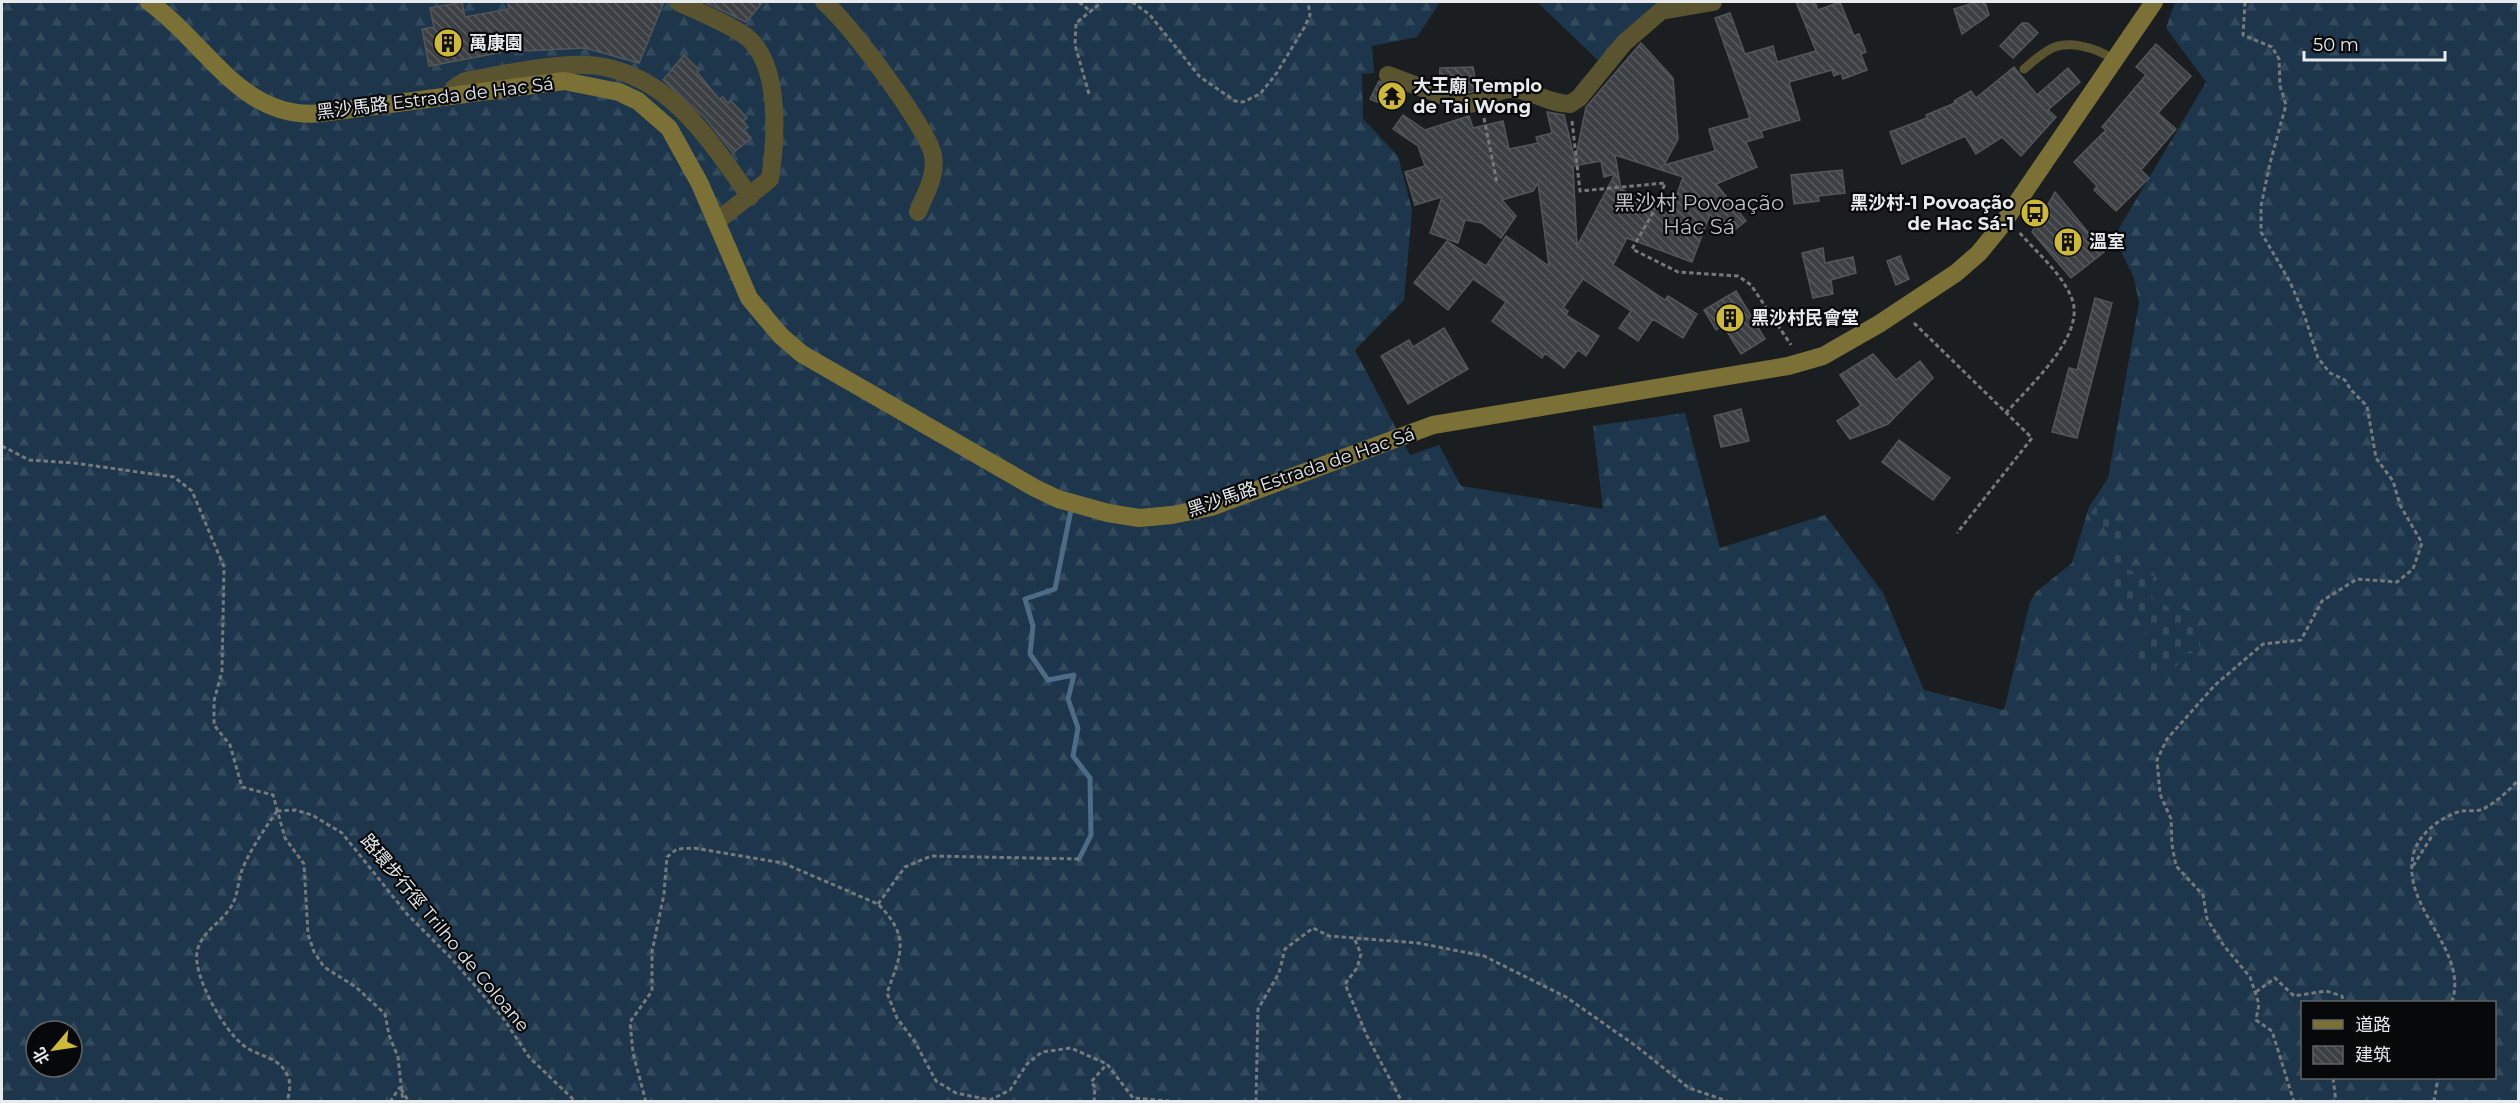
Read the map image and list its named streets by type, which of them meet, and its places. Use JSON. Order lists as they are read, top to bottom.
{
  "streets": {
    "main road": ["黑沙馬路 Estrada de Hac Sá"],
    "path": ["路環步行徑 Trilho de Coloane"]
  },
  "districts": ["黑沙村 Povoação Hác Sá"],
  "places": {
    "building": ["萬康園", "溫室", "黑沙村民會堂"],
    "temple": ["大王廟 Templo de Tai Wong"],
    "bus stop": ["黑沙村-1 Povoação de Hac Sá-1"]
  },
  "legend": ["道路", "建筑"],
  "scale_bar": "50 m",
  "north": "bottom left"
}
